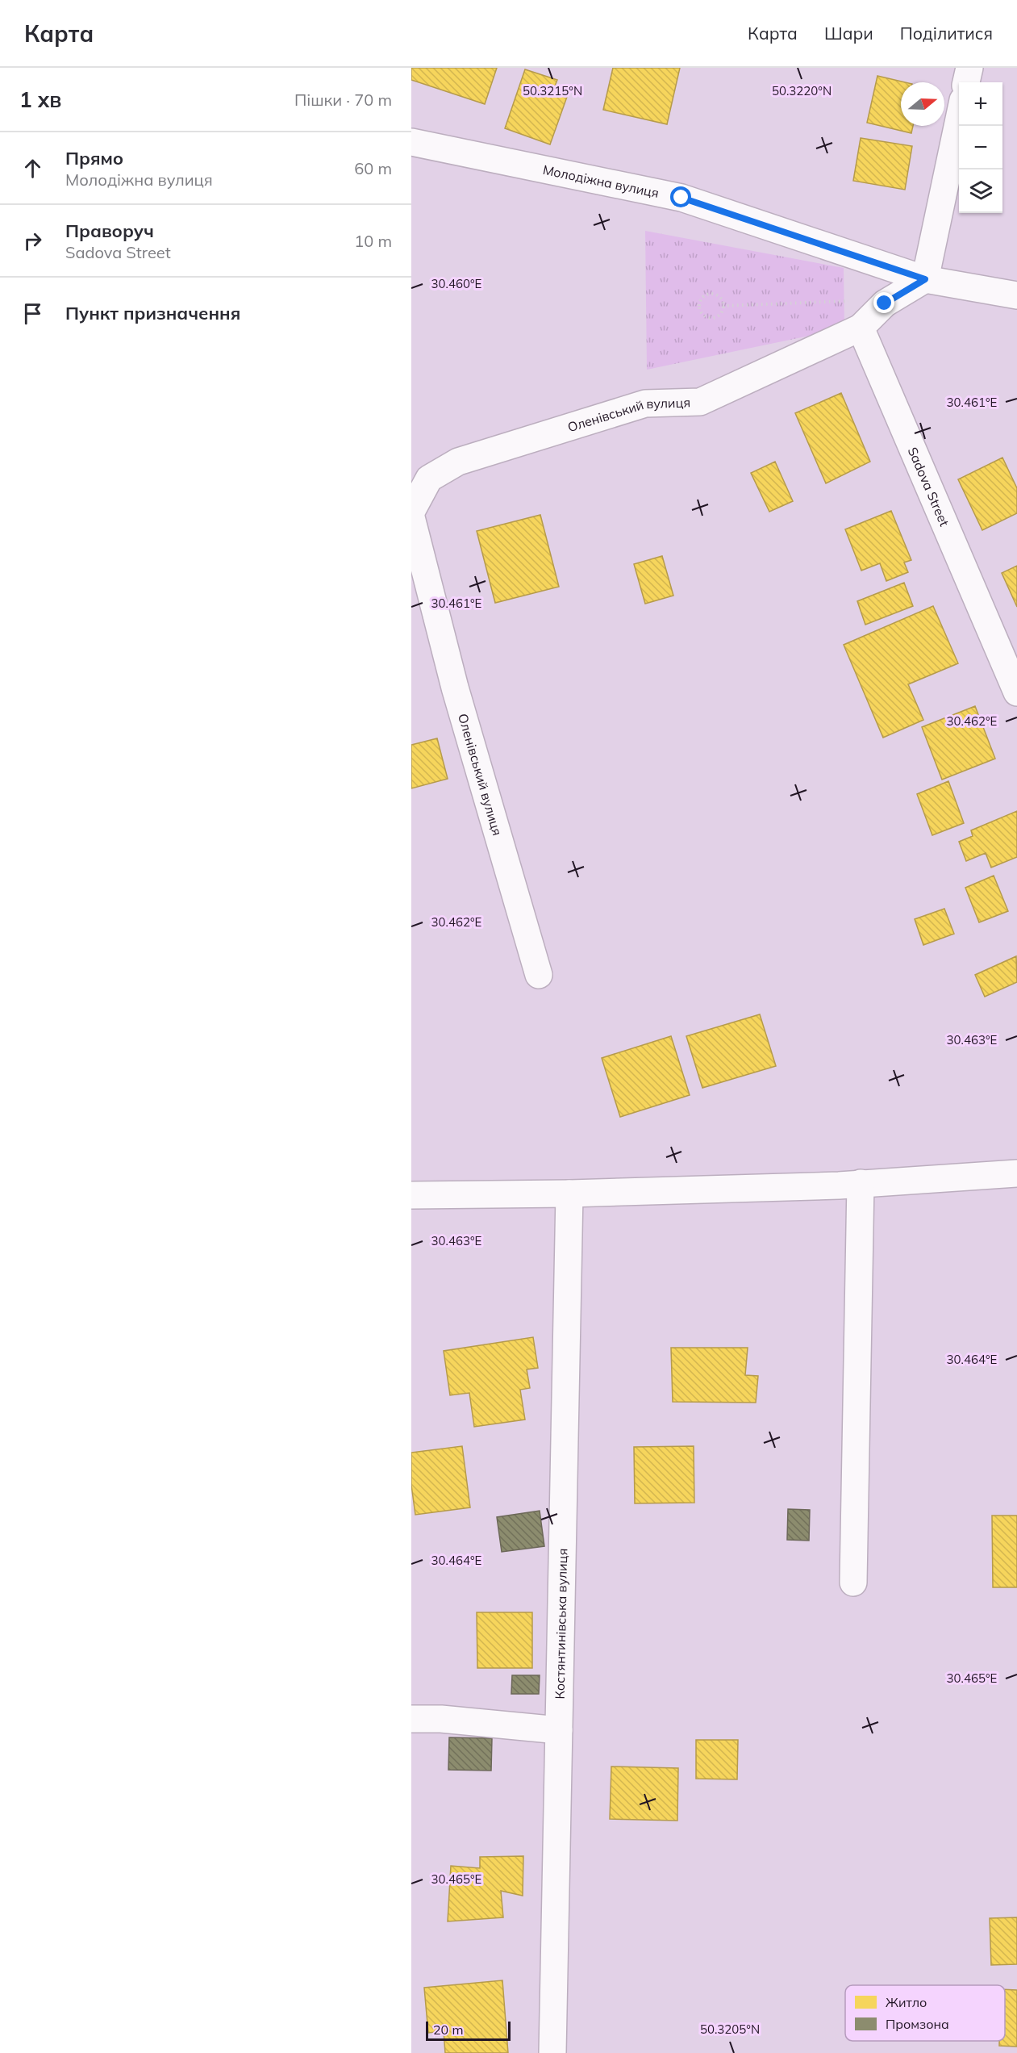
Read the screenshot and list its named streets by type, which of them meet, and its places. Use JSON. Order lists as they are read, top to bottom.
{
  "streets": {
    "street": [
      "Молодіжна вулиця",
      "Оленівський вулиця",
      "Sadova Street",
      "Костянтинівська вулиця"
    ]
  },
  "crossings": [
    ["Оленівський вулиця", "Sadova Street"]
  ],
  "legend": ["Житло", "Промзона"],
  "scale_bar": "20 m",
  "north": "right",
  "page": {
    "header": "Карта",
    "nav": ["Карта", "Шари", "Поділитися"],
    "heading": ["1 хв", "Пішки · 70 m"],
    "map_buttons": ["+", "−"],
    "list": [
      ["Прямо", "Молодіжна вулиця", "60 m"],
      ["Праворуч", "Sadova Street", "10 m"],
      "Пункт призначення"
    ],
    "scale": "20 m"
  },
  "coordinates": [
    "50.3220°N",
    "50.3215°N",
    "30.460°E",
    "30.461°E",
    "30.462°E",
    "30.463°E",
    "30.464°E",
    "30.465°E",
    "50.3205°N"
  ]
}
